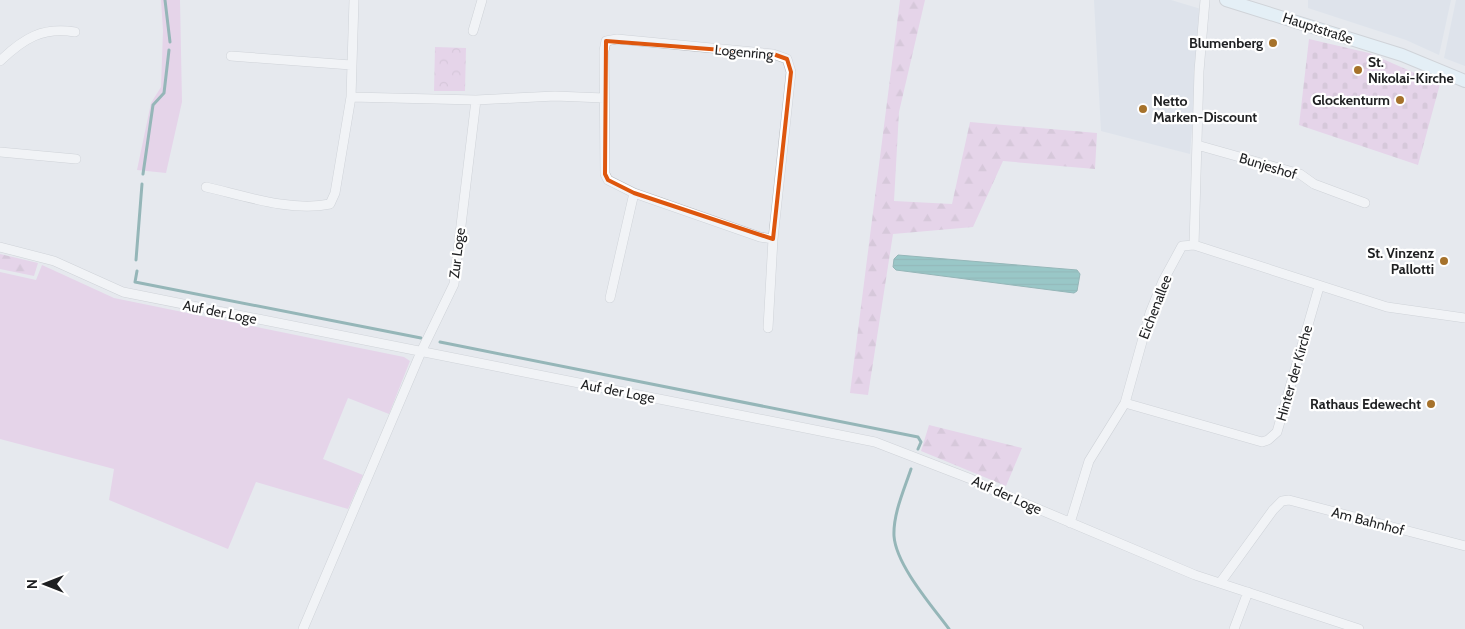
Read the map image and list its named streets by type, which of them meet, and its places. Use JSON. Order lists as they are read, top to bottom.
{
  "streets": {
    "main road": ["Hauptstraße"],
    "street": [
      "Logenring",
      "Bunjeshof",
      "Zur Loge",
      "Eichenallee",
      "Auf der Loge",
      "Hinter der Kirche",
      "Am Bahnhof"
    ]
  },
  "crossings": [
    ["Zur Loge", "Auf der Loge"],
    ["Eichenallee", "Auf der Loge"],
    ["Eichenallee", "Hinter der Kirche"],
    ["Auf der Loge", "Am Bahnhof"]
  ],
  "places": [
    "Blumenberg",
    "St. Nikolai-Kirche",
    "Glockenturm",
    "Netto Marken-Discount",
    "St. Vinzenz Pallotti",
    "Rathaus Edewecht"
  ],
  "north": "left"
}
